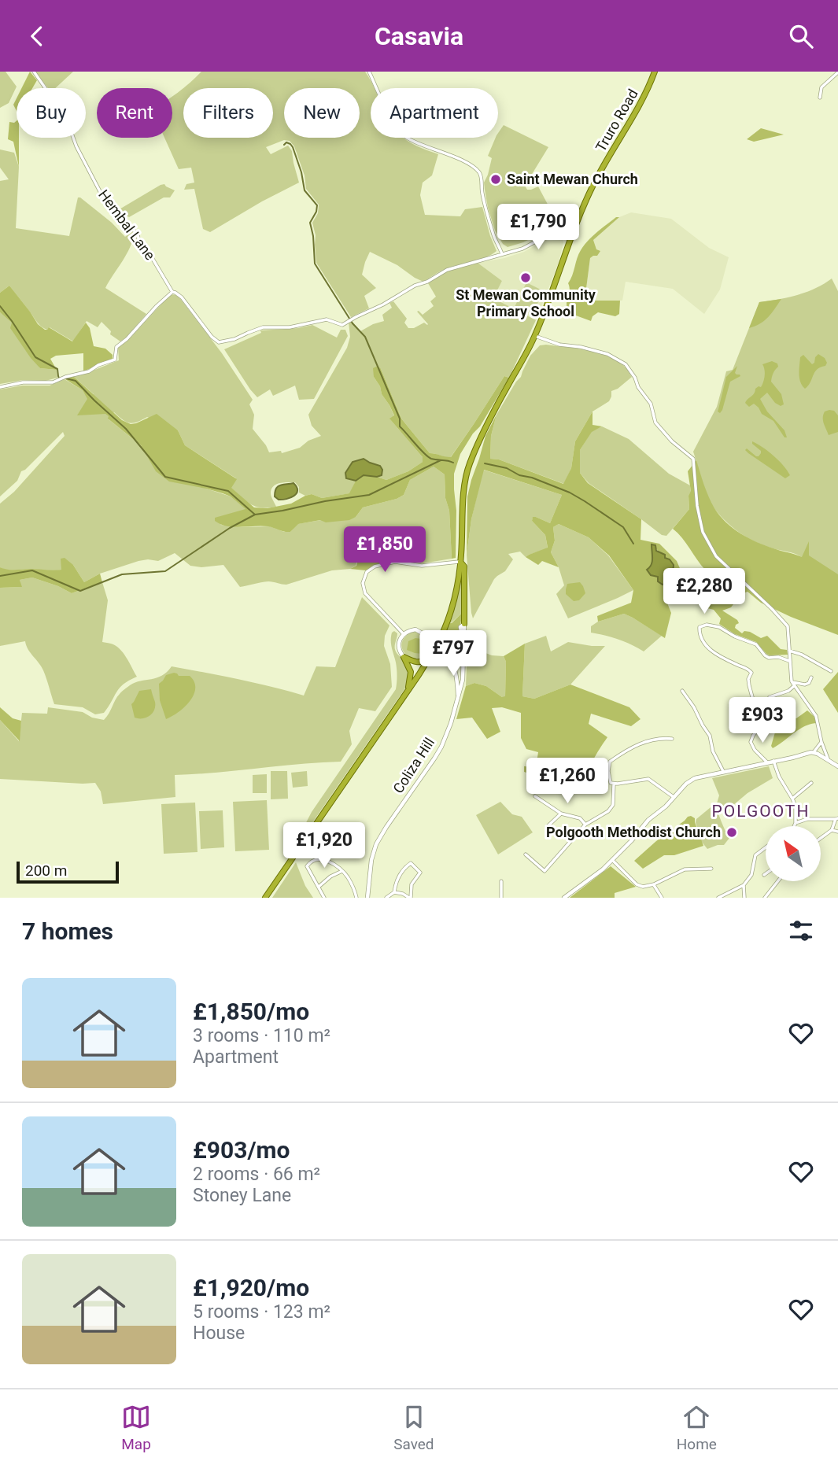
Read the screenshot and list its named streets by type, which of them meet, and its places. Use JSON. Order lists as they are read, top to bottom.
{
  "streets": {
    "highway": ["Truro Road"],
    "street": ["Hembal Lane", "Coliza Hill"]
  },
  "districts": ["POLGOOTH"],
  "places": ["Saint Mewan Church", "St Mewan Community Primary School", "Polgooth Methodist Church"],
  "scale_bar": "200 m",
  "north": "top left",
  "page": {
    "header": "Casavia",
    "chip": [
      "Buy",
      "Rent",
      "Filters",
      "New",
      "Apartment"
    ],
    "price": [
      "£1,790",
      "£1,850",
      "£2,280",
      "£797",
      "£903",
      "£1,260",
      "£1,920"
    ],
    "scale": "200 m",
    "heading": "7 homes",
    "list": [
      {
        "name": "£1,850/mo",
        "note": "3 rooms · 110 m² · Apartment"
      },
      {
        "name": "£903/mo",
        "note": "2 rooms · 66 m² · Stoney Lane"
      },
      {
        "name": "£1,920/mo",
        "note": "5 rooms · 123 m² · House"
      }
    ],
    "tabs": ["Map", "Saved", "Home"]
  }
}
